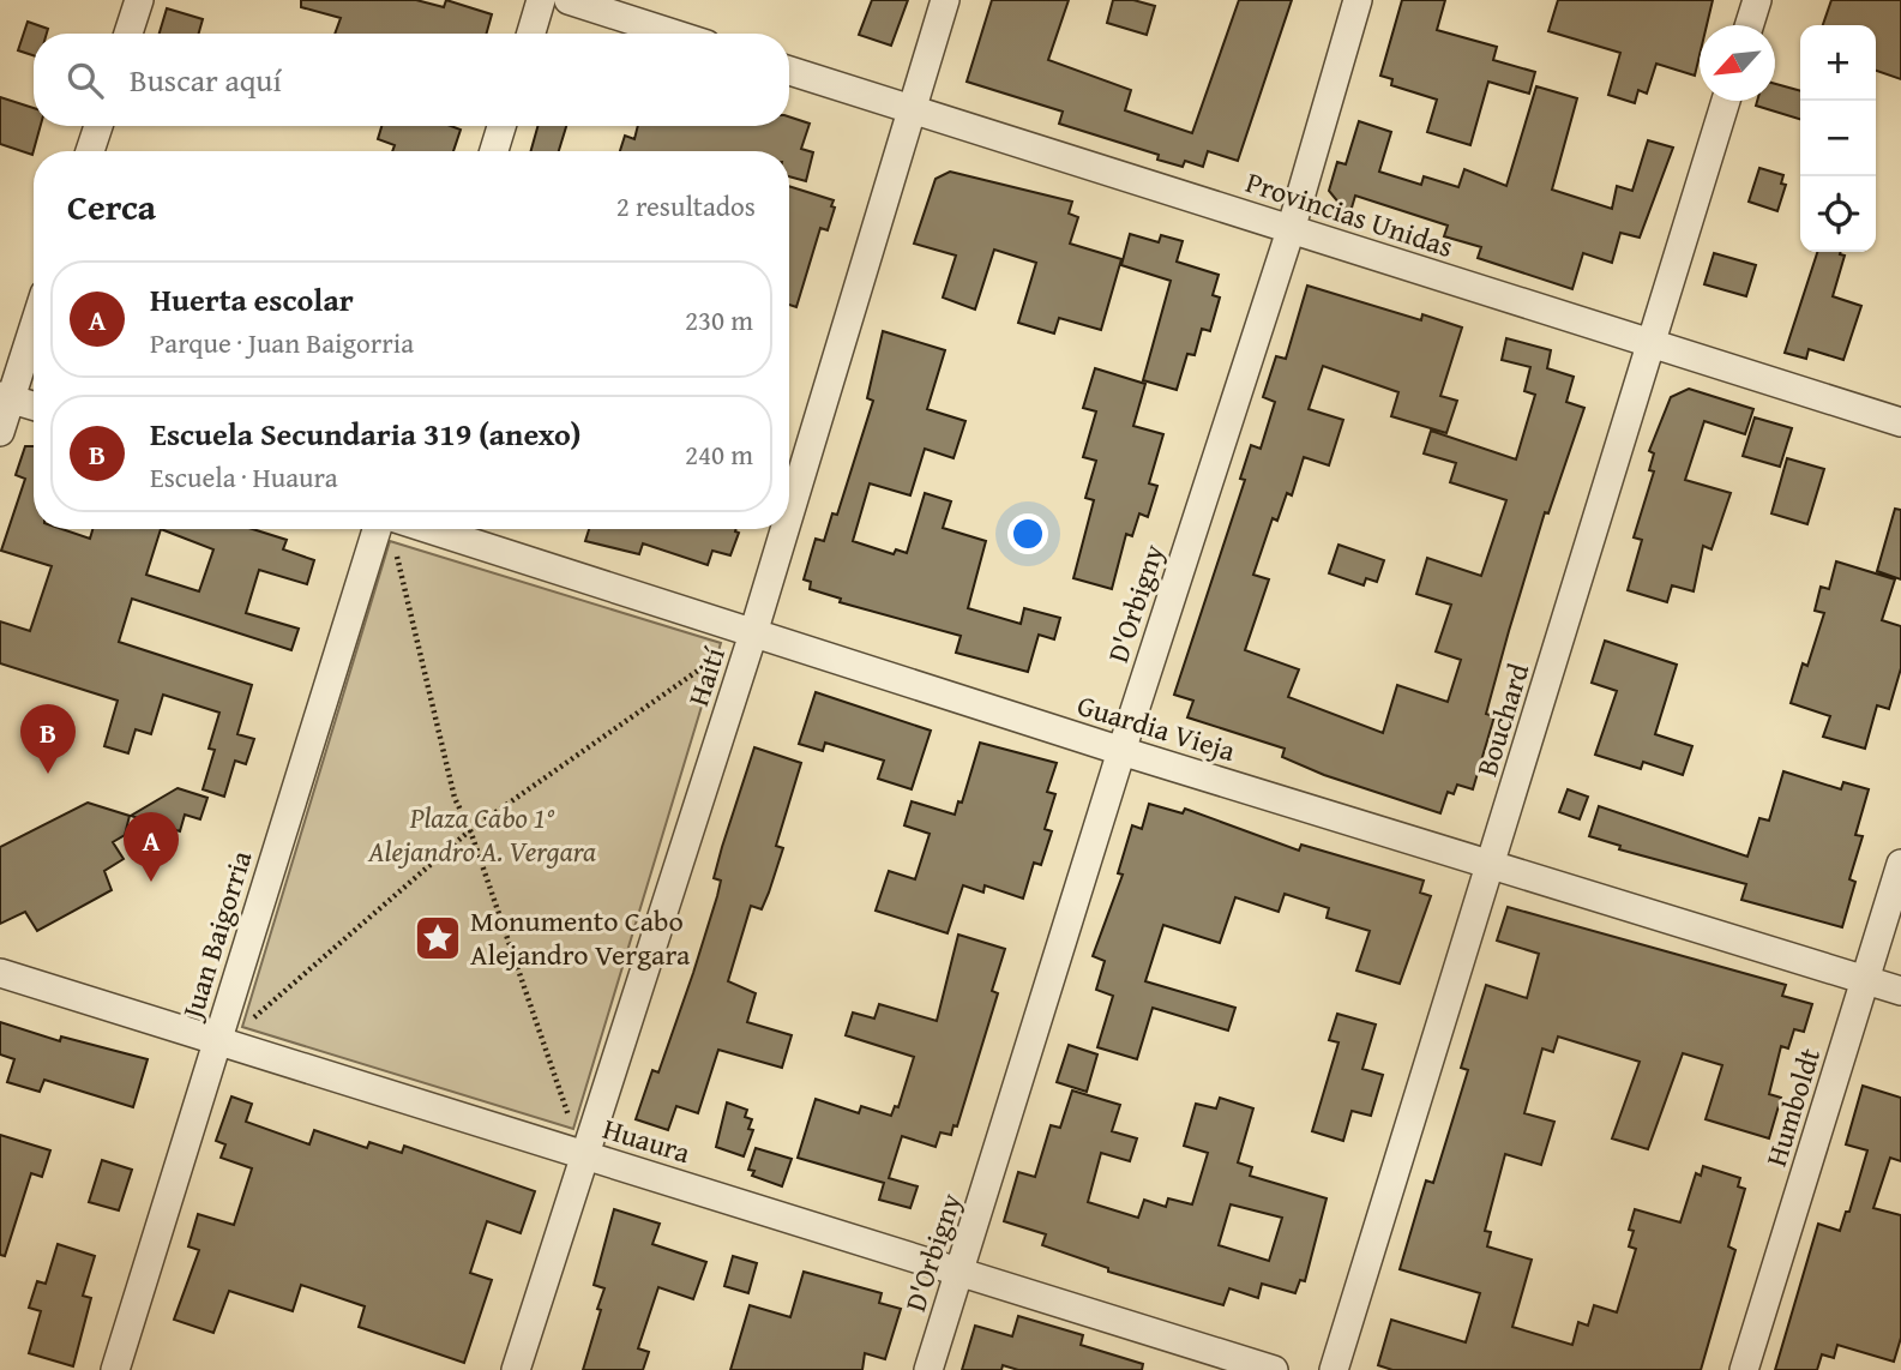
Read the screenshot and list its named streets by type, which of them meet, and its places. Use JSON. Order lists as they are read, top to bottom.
{
  "streets": {
    "street": [
      "Provincias Unidas",
      "D'Orbigny",
      "Haití",
      "Bouchard",
      "Guardia Vieja",
      "Juan Baigorria",
      "Humboldt",
      "Huaura"
    ]
  },
  "crossings": [
    ["Provincias Unidas", "D'Orbigny"],
    ["Provincias Unidas", "Haití"],
    ["Provincias Unidas", "Bouchard"],
    ["D'Orbigny", "Guardia Vieja"],
    ["D'Orbigny", "Huaura"],
    ["Haití", "Guardia Vieja"],
    ["Haití", "Huaura"],
    ["Bouchard", "Guardia Vieja"],
    ["Guardia Vieja", "Humboldt"],
    ["Juan Baigorria", "Huaura"]
  ],
  "parks": ["Plaza Cabo 1° Alejandro A. Vergara"],
  "places": {
    "place": ["Monumento Cabo Alejandro Vergara"]
  },
  "north": "bottom left",
  "page": {
    "map_buttons": ["+", "−"],
    "search": "Buscar aquí",
    "heading": ["Cerca", "2 resultados"],
    "list": [
      {
        "mark": "A",
        "name": "Huerta escolar",
        "note": "Parque · Juan Baigorria",
        "value": "230 m"
      },
      {
        "mark": "B",
        "name": "Escuela Secundaria 319 (anexo)",
        "note": "Escuela · Huaura",
        "value": "240 m"
      }
    ],
    "pins": ["B", "A"]
  }
}
